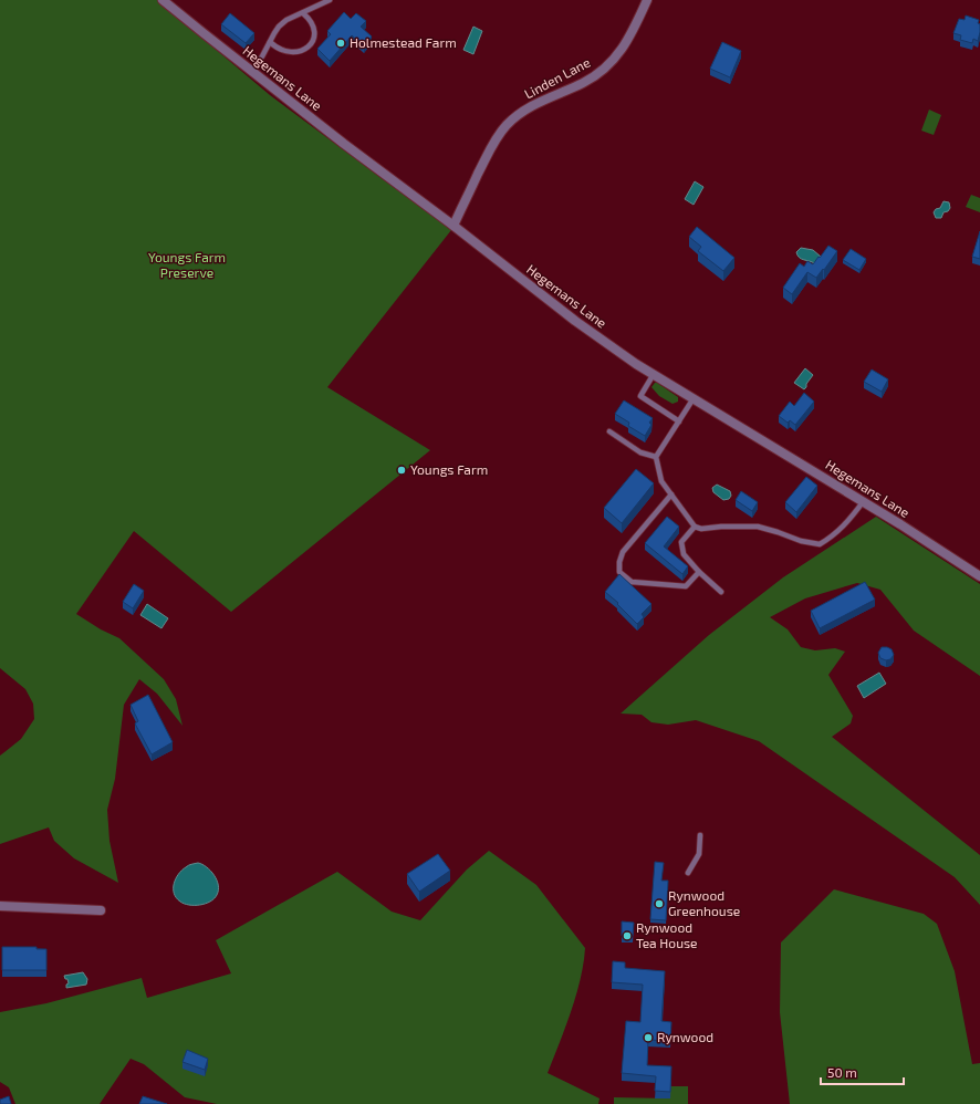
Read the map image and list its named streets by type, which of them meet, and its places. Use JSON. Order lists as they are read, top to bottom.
{
  "streets": {
    "street": ["Hegemans Lane", "Linden Lane"]
  },
  "crossings": [
    ["Hegemans Lane", "Linden Lane"]
  ],
  "parks": ["Youngs Farm Preserve"],
  "places": [
    "Holmestead Farm",
    "Youngs Farm",
    "Rynwood Greenhouse",
    "Rynwood Tea House",
    "Rynwood"
  ],
  "scale_bar": "50 m"
}
